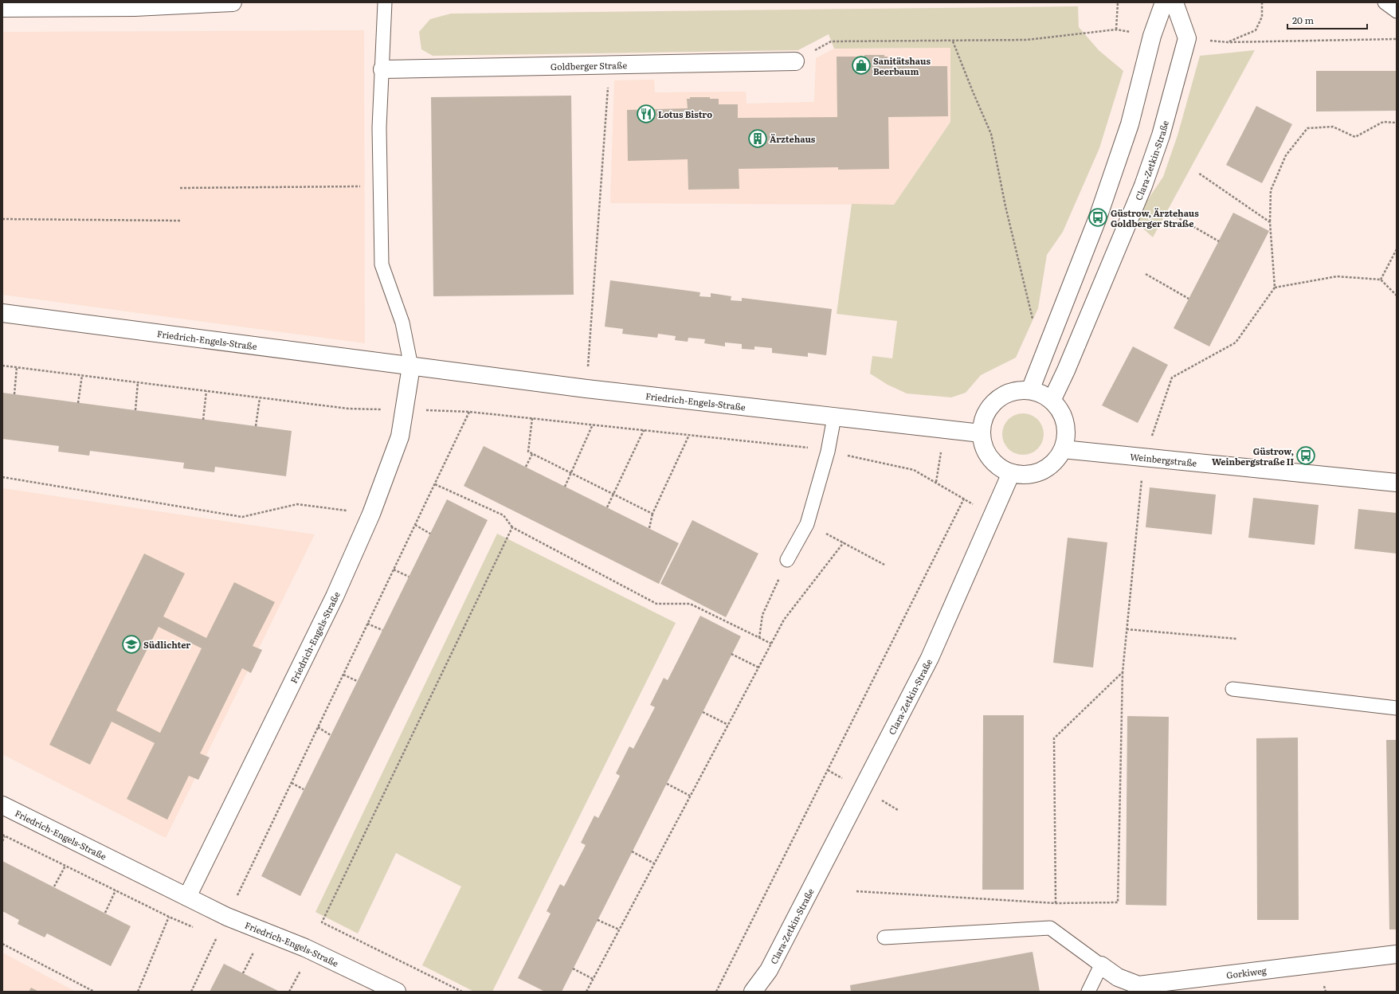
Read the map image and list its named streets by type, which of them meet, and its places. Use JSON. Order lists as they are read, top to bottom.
{
  "streets": {
    "street": [
      "Goldberger Straße",
      "Clara-Zetkin-Straße",
      "Friedrich-Engels-Straße",
      "Weinbergstraße",
      "Gorkiweg"
    ]
  },
  "crossings": [
    ["Clara-Zetkin-Straße", "Friedrich-Engels-Straße"],
    ["Clara-Zetkin-Straße", "Weinbergstraße"],
    ["Friedrich-Engels-Straße", "Weinbergstraße"]
  ],
  "places": {
    "shop": ["Sanitätshaus Beerbaum"],
    "restaurant": ["Lotus Bistro"],
    "building": ["Ärztehaus"],
    "bus stop": ["Güstrow, Ärztehaus Goldberger Straße", "Güstrow, Weinbergstraße II"],
    "school or university": ["Südlichter"]
  },
  "scale_bar": "20 m"
}
